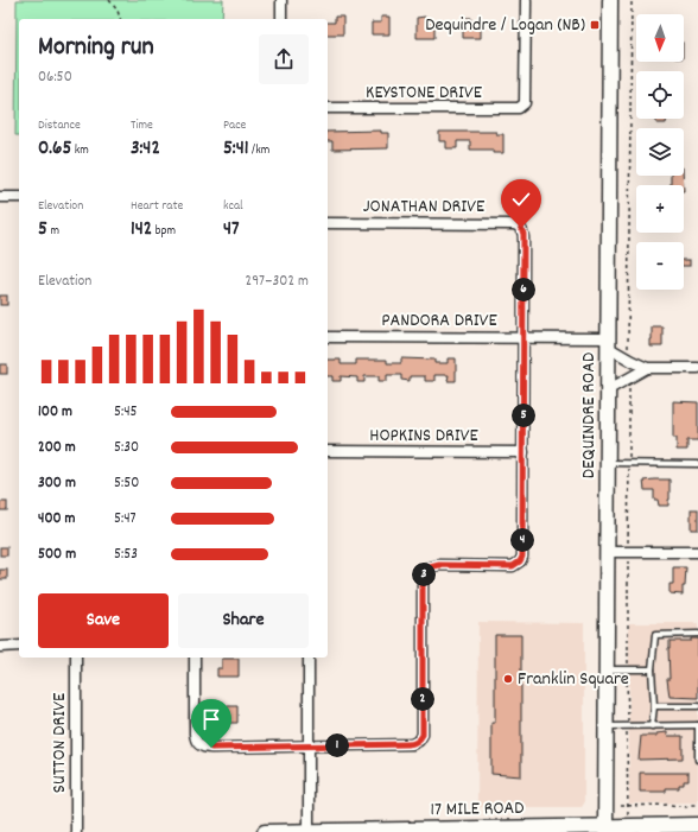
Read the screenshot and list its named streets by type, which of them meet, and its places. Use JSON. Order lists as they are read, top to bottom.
{
  "streets": {
    "main road": ["DEQUINDRE ROAD", "17 MILE ROAD"],
    "street": [
      "KEYSTONE DRIVE",
      "JONATHAN DRIVE",
      "PANDORA DRIVE",
      "HOPKINS DRIVE",
      "SUTTON DRIVE"
    ]
  },
  "crossings": [
    ["JONATHAN DRIVE", "PANDORA DRIVE"],
    ["PANDORA DRIVE", "DEQUINDRE ROAD"],
    ["DEQUINDRE ROAD", "17 MILE ROAD"]
  ],
  "places": {
    "transit": ["Dequindre / Logan (NB)"],
    "other": ["Franklin Square"]
  },
  "north": "bottom",
  "page": {
    "map_buttons": ["+", "−"],
    "heading": ["Morning run", "06:50"],
    "stats": [
      ["Distance", "0.65 km"],
      ["Time", "3:42"],
      ["Pace", "5:41 /km"],
      ["Elevation", "5 m"],
      ["Heart rate", "142 bpm"],
      ["kcal", "47"]
    ],
    "chart": ["Elevation", "297–302 m"],
    "pins": [
      "6",
      "5",
      "4",
      "3",
      "2",
      "1"
    ],
    "list": [
      {
        "name": "100 m",
        "note": "5:45"
      },
      {
        "name": "200 m",
        "note": "5:30"
      },
      {
        "name": "300 m",
        "note": "5:50"
      },
      {
        "name": "400 m",
        "note": "5:47"
      },
      {
        "name": "500 m",
        "note": "5:53"
      }
    ],
    "buttons": ["Save", "Share"]
  }
}
